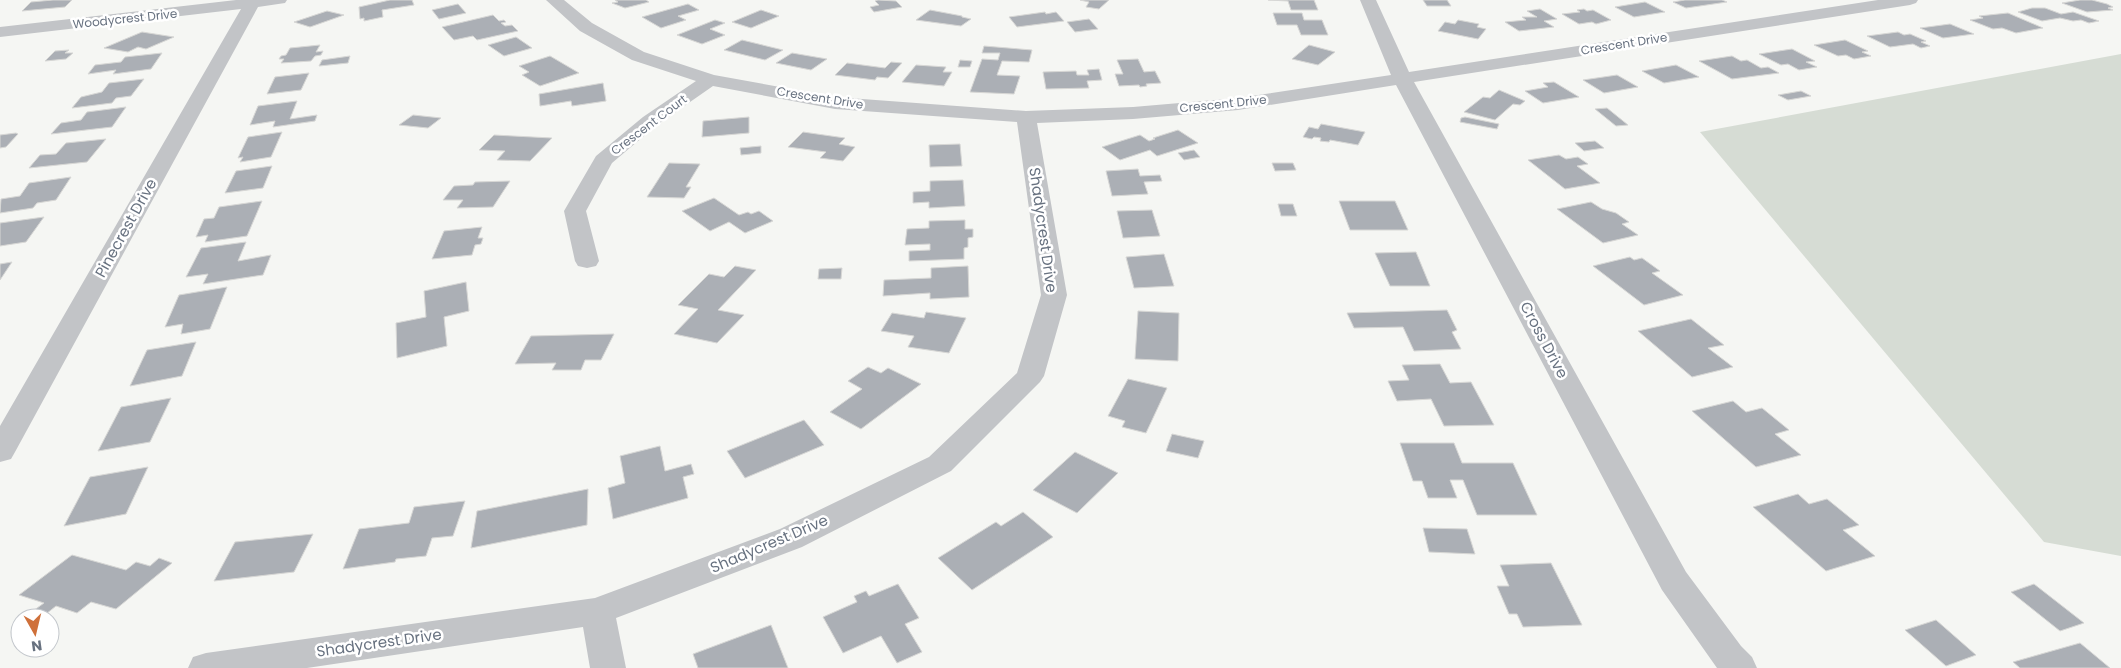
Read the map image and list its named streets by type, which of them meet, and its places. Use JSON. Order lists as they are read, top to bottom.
{
  "streets": {
    "street": [
      "Woodycrest Drive",
      "Crescent Drive",
      "Crescent Court",
      "Pinecrest Drive",
      "Shadycrest Drive",
      "Cross Drive"
    ]
  },
  "crossings": [
    ["Woodycrest Drive", "Pinecrest Drive"],
    ["Crescent Drive", "Crescent Court"],
    ["Crescent Drive", "Shadycrest Drive"],
    ["Crescent Drive", "Cross Drive"]
  ],
  "north": "bottom"
}
